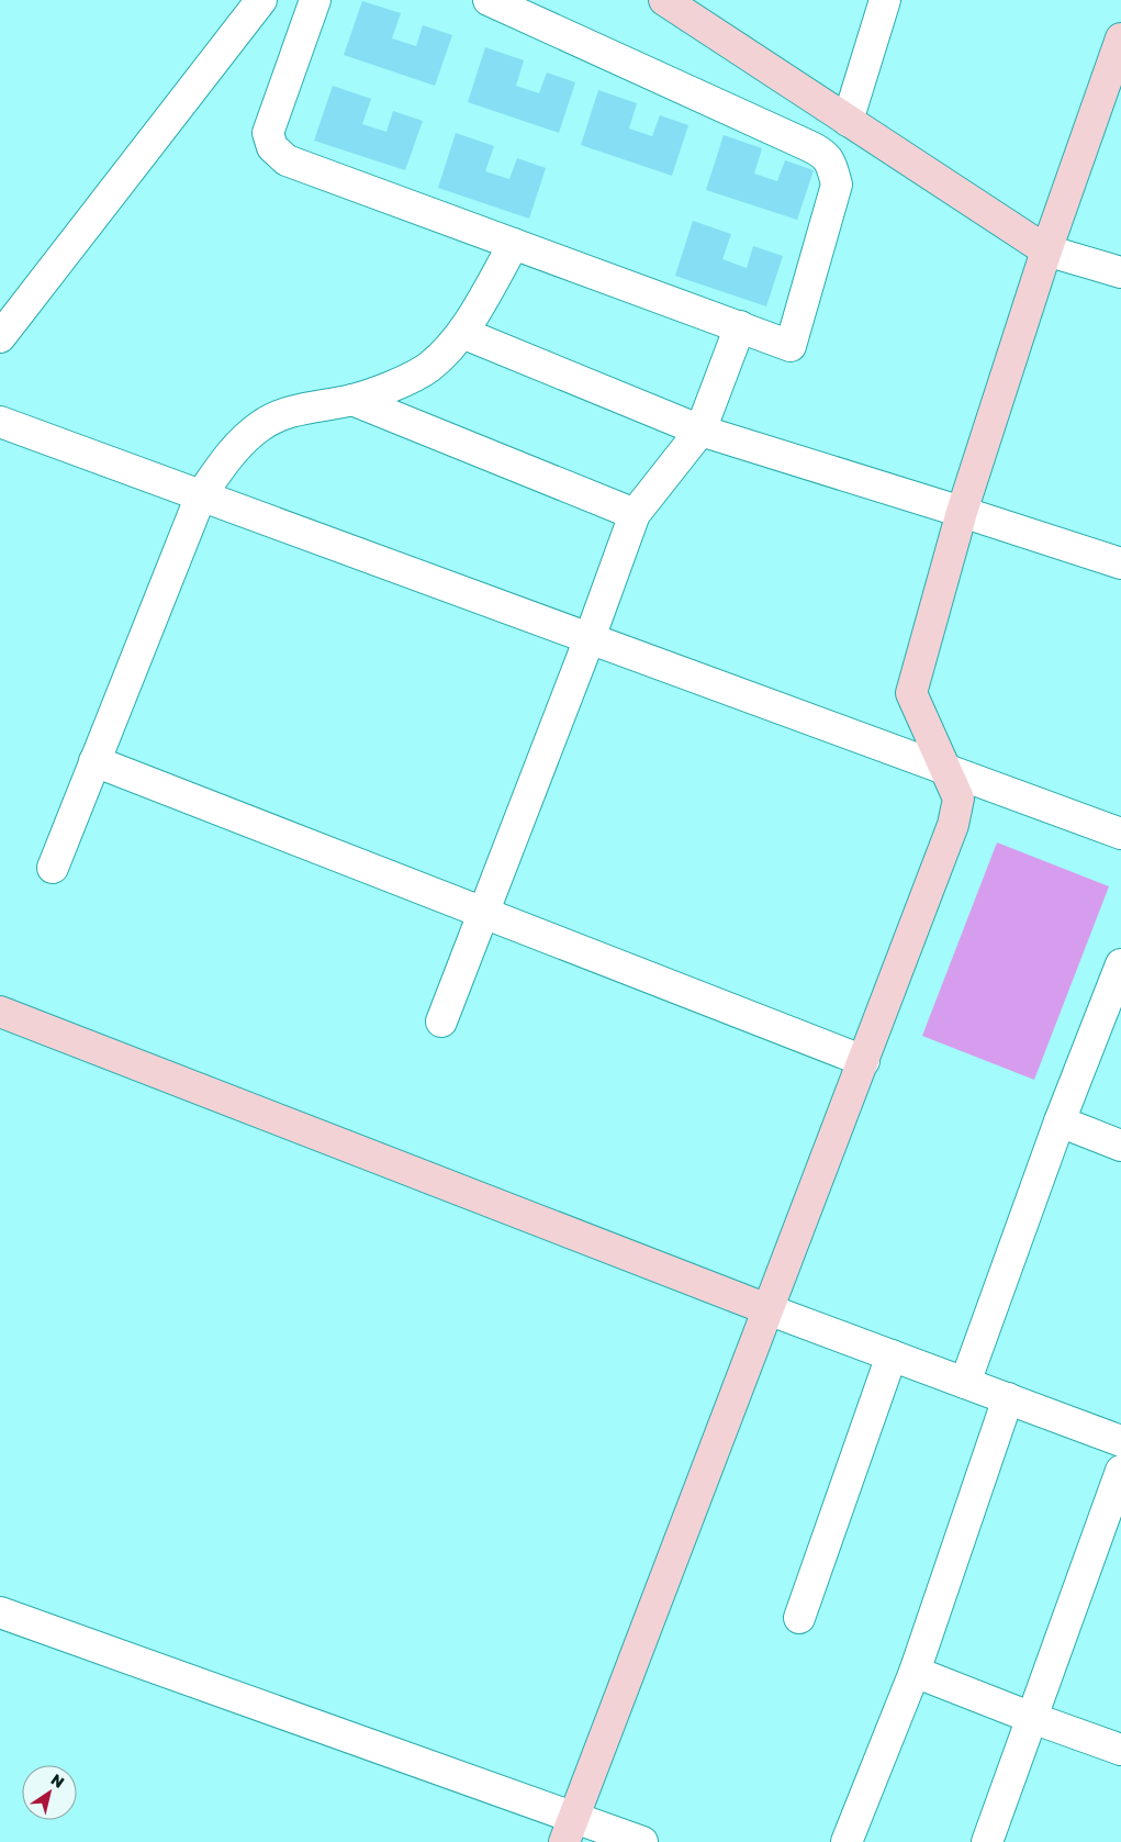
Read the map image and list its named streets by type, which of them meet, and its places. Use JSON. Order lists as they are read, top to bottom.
{
  "north": "top right"
}
